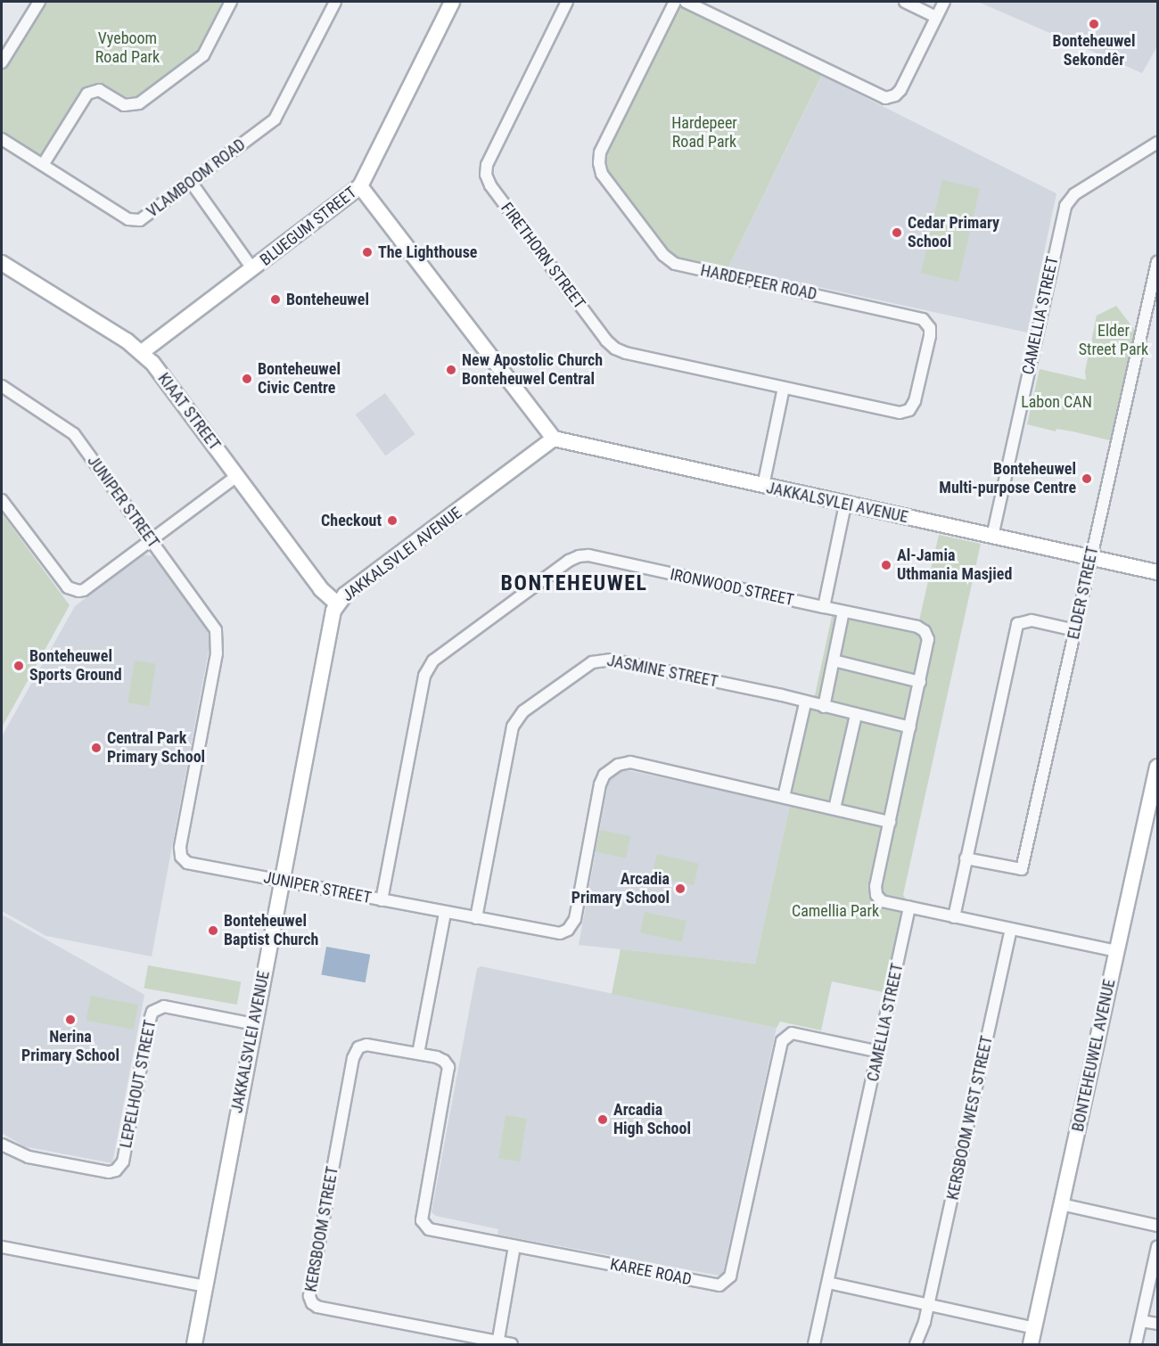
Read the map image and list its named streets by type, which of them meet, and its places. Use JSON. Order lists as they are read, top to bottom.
{
  "streets": {
    "street": [
      "VLAMBOOM ROAD",
      "BLUEGUM STREET",
      "FIRETHORN STREET",
      "HARDEPEER ROAD",
      "CAMELLIA STREET",
      "KIAAT STREET",
      "JUNIPER STREET",
      "JAKKALSVLEI AVENUE",
      "IRONWOOD STREET",
      "ELDER STREET",
      "JASMINE STREET",
      "BONTEHEUWEL AVENUE",
      "LEPELHOUT STREET",
      "KERSBOOM WEST STREET",
      "KERSBOOM STREET",
      "KAREE ROAD"
    ]
  },
  "crossings": [
    ["BLUEGUM STREET", "KIAAT STREET"],
    ["FIRETHORN STREET", "HARDEPEER ROAD"],
    ["CAMELLIA STREET", "JAKKALSVLEI AVENUE"],
    ["CAMELLIA STREET", "KAREE ROAD"],
    ["KIAAT STREET", "JAKKALSVLEI AVENUE"],
    ["JUNIPER STREET", "JAKKALSVLEI AVENUE"],
    ["JUNIPER STREET", "IRONWOOD STREET"],
    ["JUNIPER STREET", "JASMINE STREET"],
    ["JAKKALSVLEI AVENUE", "ELDER STREET"],
    ["JAKKALSVLEI AVENUE", "LEPELHOUT STREET"],
    ["KERSBOOM STREET", "KAREE ROAD"]
  ],
  "districts": ["BONTEHEUWEL"],
  "parks": [
    "Vyeboom Road Park",
    "Hardepeer Road Park",
    "Elder Street Park",
    "Labon CAN",
    "Camellia Park"
  ],
  "places": [
    "Bonteheuwel Sekondêr",
    "Cedar Primary School",
    "The Lighthouse",
    "Bonteheuwel",
    "New Apostolic Church Bonteheuwel Central",
    "Bonteheuwel Civic Centre",
    "Bonteheuwel Multi-purpose Centre",
    "Checkout",
    "Al-Jamia Uthmania Masjied",
    "Bonteheuwel Sports Ground",
    "Central Park Primary School",
    "Arcadia Primary School",
    "Bonteheuwel Baptist Church",
    "Nerina Primary School",
    "Arcadia High School"
  ]
}
